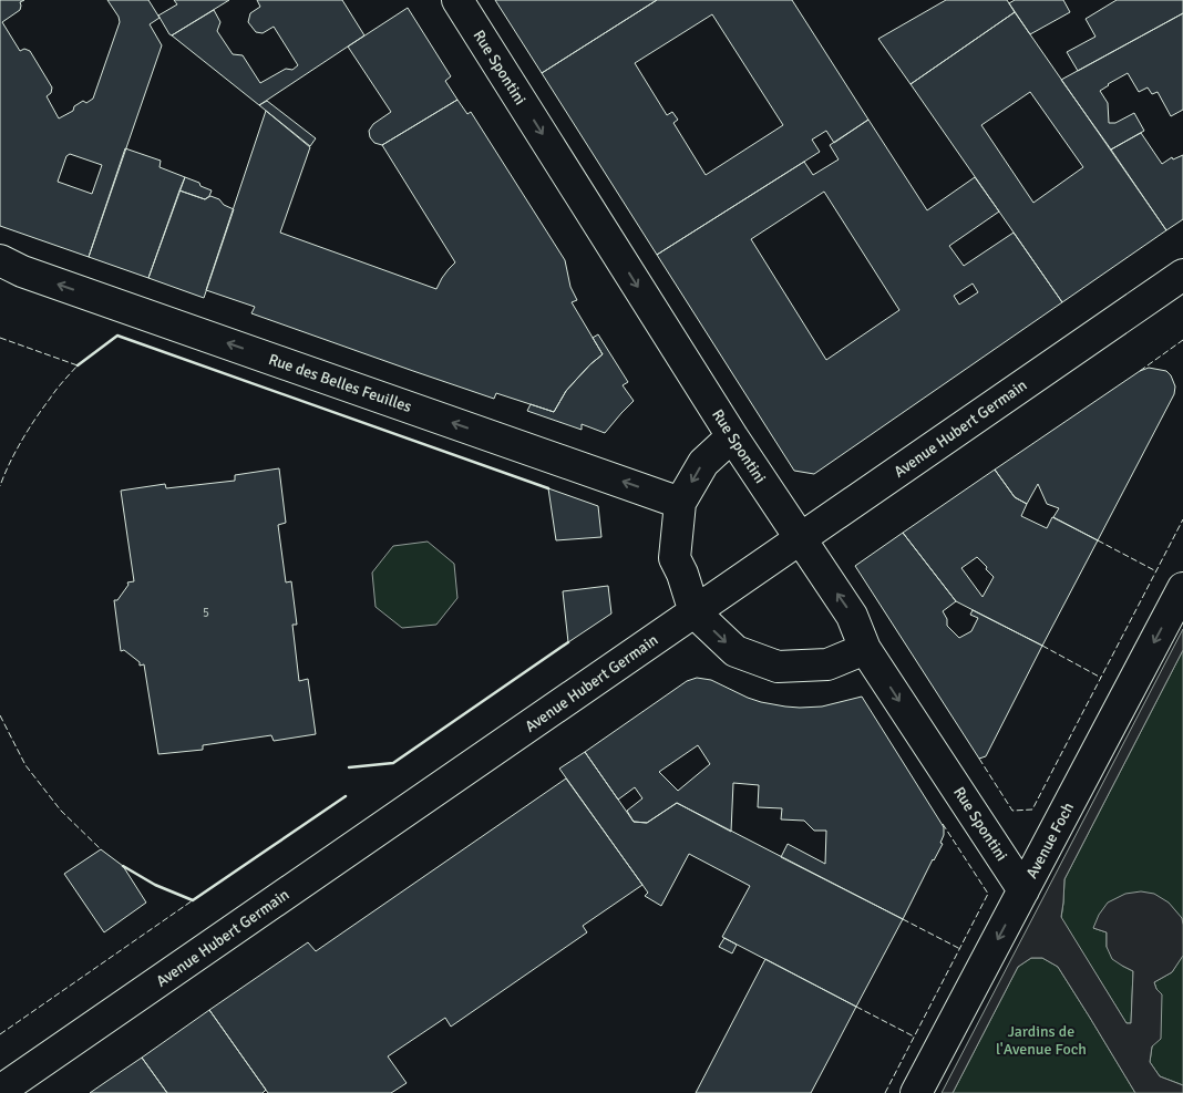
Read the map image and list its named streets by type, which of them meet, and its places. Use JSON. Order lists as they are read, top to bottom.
{
  "streets": {
    "street": [
      "Rue Spontini",
      "Rue des Belles Feuilles",
      "Avenue Hubert Germain",
      "Avenue Foch"
    ]
  },
  "crossings": [
    ["Rue Spontini", "Avenue Hubert Germain"],
    ["Rue Spontini", "Avenue Foch"]
  ],
  "one_way": ["Rue des Belles Feuilles", "Avenue Foch"],
  "parks": ["Jardins de l'Avenue Foch"],
  "house_numbers": ["5"]
}
